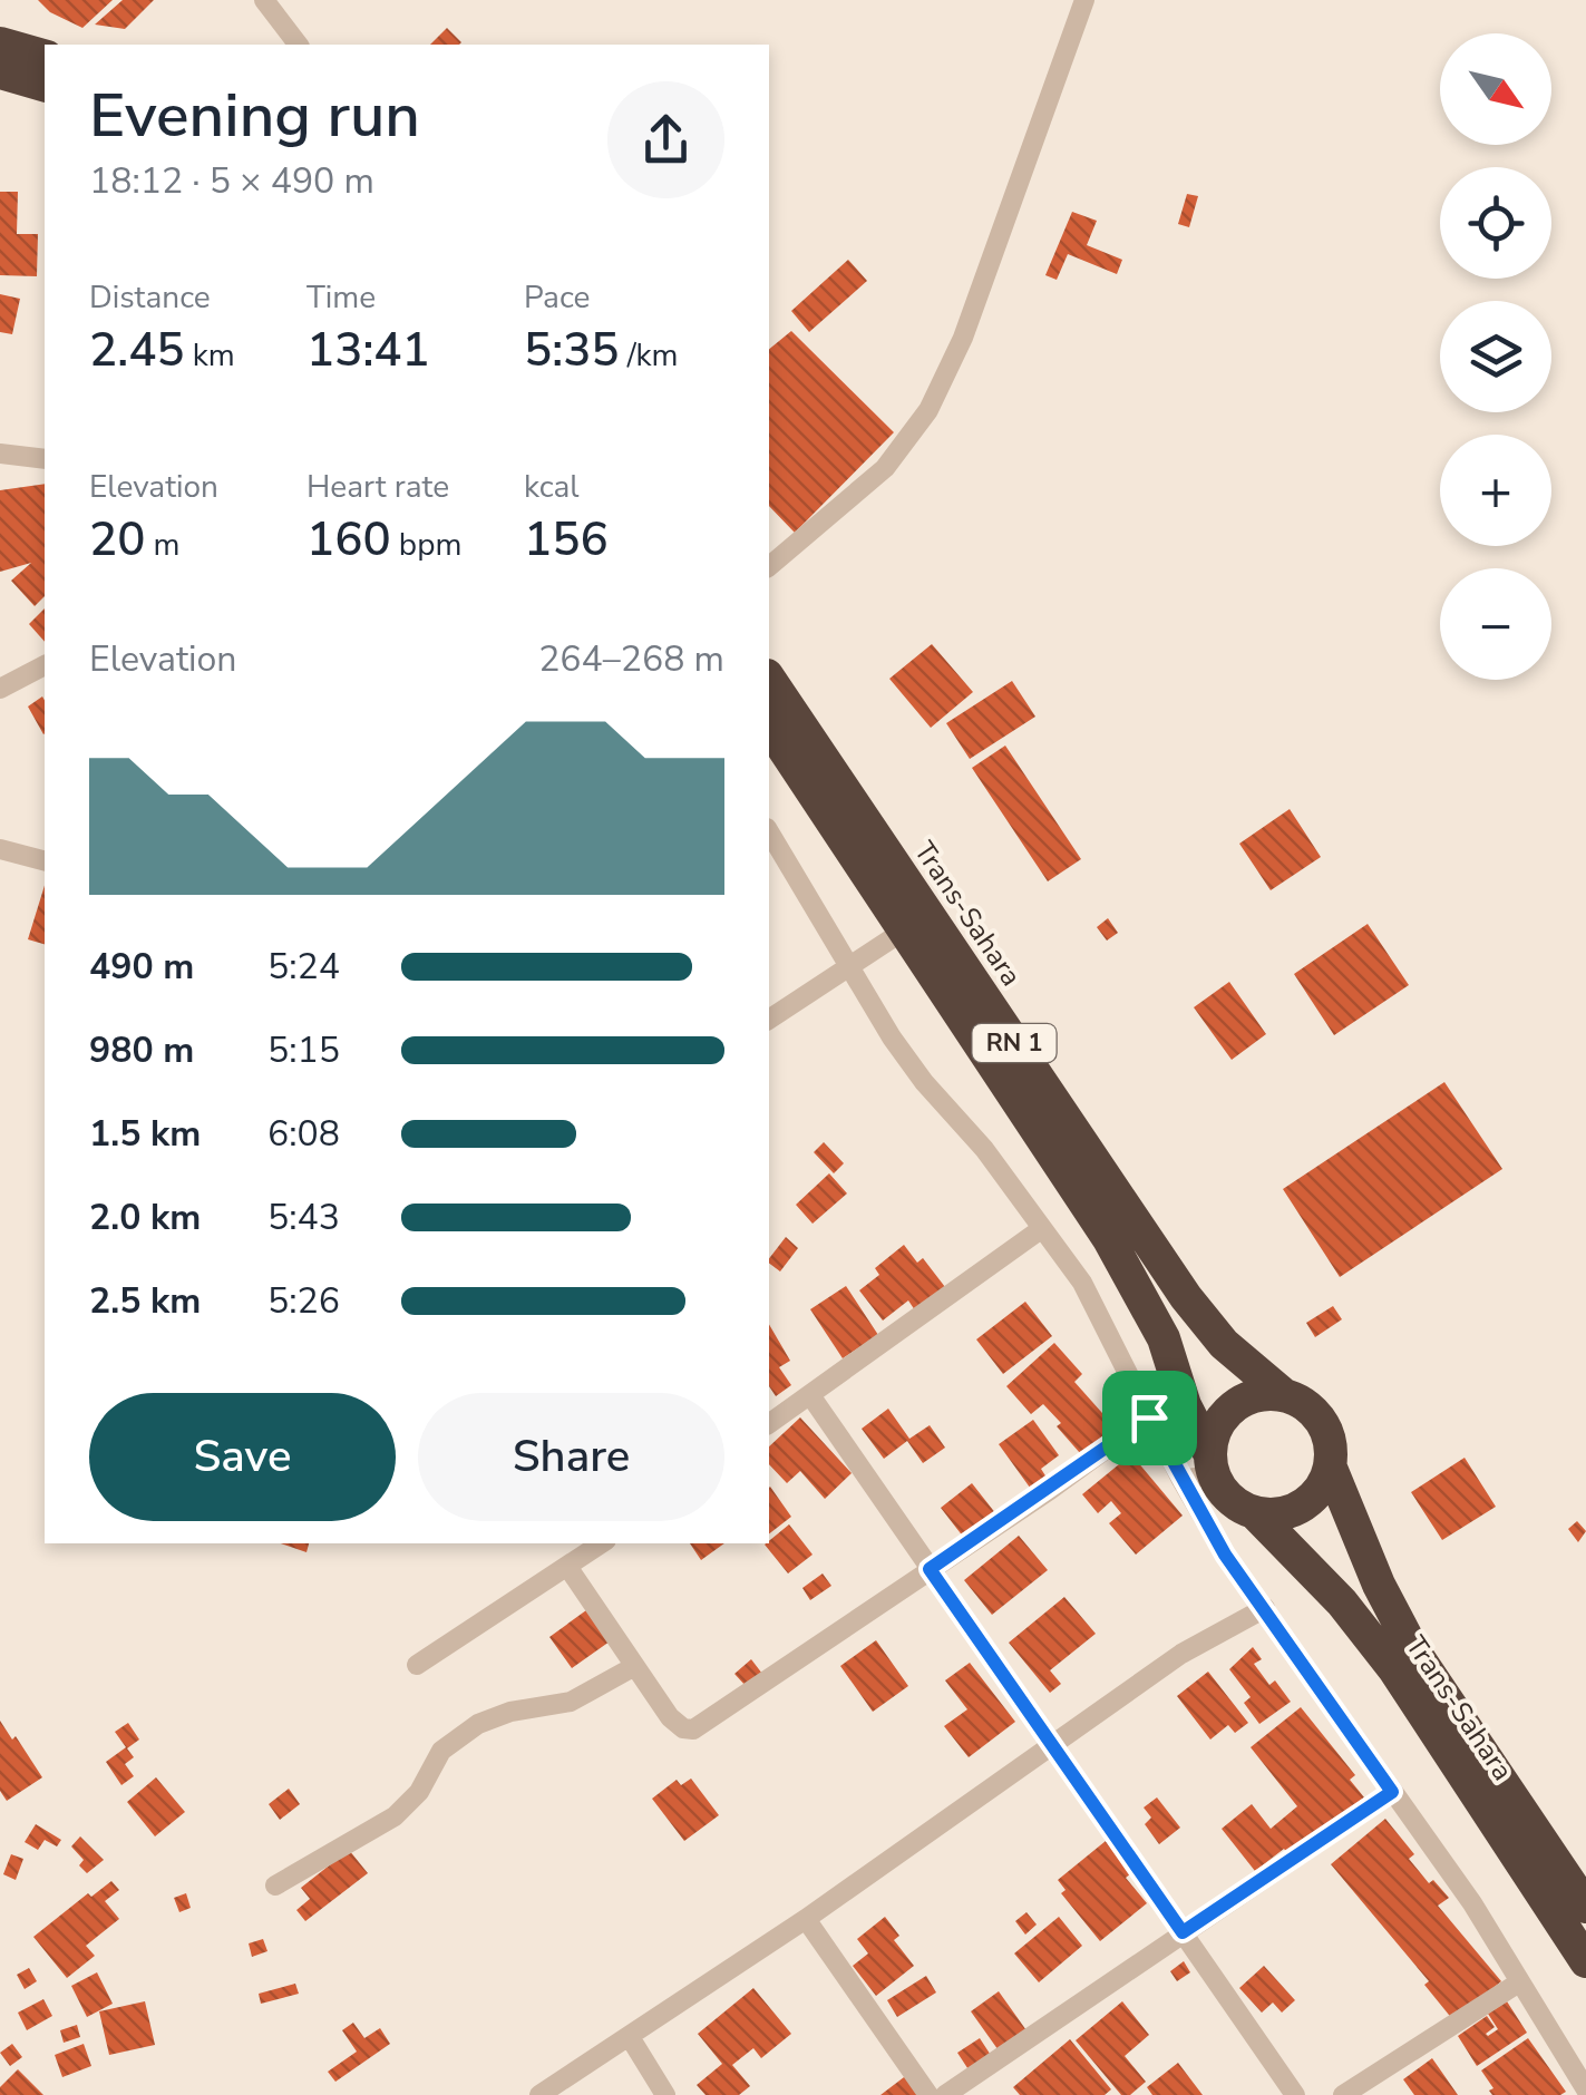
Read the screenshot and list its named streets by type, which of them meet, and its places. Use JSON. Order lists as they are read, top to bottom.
{
  "streets": {
    "highway": ["Trans-Sahara", "RN 1"]
  },
  "crossings": [
    ["Trans-Sahara", "RN 1"]
  ],
  "north": "bottom right",
  "page": {
    "map_buttons": ["+", "−"],
    "heading": ["Evening run", "18:12 · 5 × 490 m"],
    "stats": [
      ["Distance", "2.45 km"],
      ["Time", "13:41"],
      ["Pace", "5:35 /km"],
      ["Elevation", "20 m"],
      ["Heart rate", "160 bpm"],
      ["kcal", "156"]
    ],
    "chart": ["Elevation", "264–268 m"],
    "list": [
      {
        "name": "490 m",
        "note": "5:24"
      },
      {
        "name": "980 m",
        "note": "5:15"
      },
      {
        "name": "1.5 km",
        "note": "6:08"
      },
      {
        "name": "2.0 km",
        "note": "5:43"
      },
      {
        "name": "2.5 km",
        "note": "5:26"
      }
    ],
    "buttons": ["Save", "Share"]
  }
}
